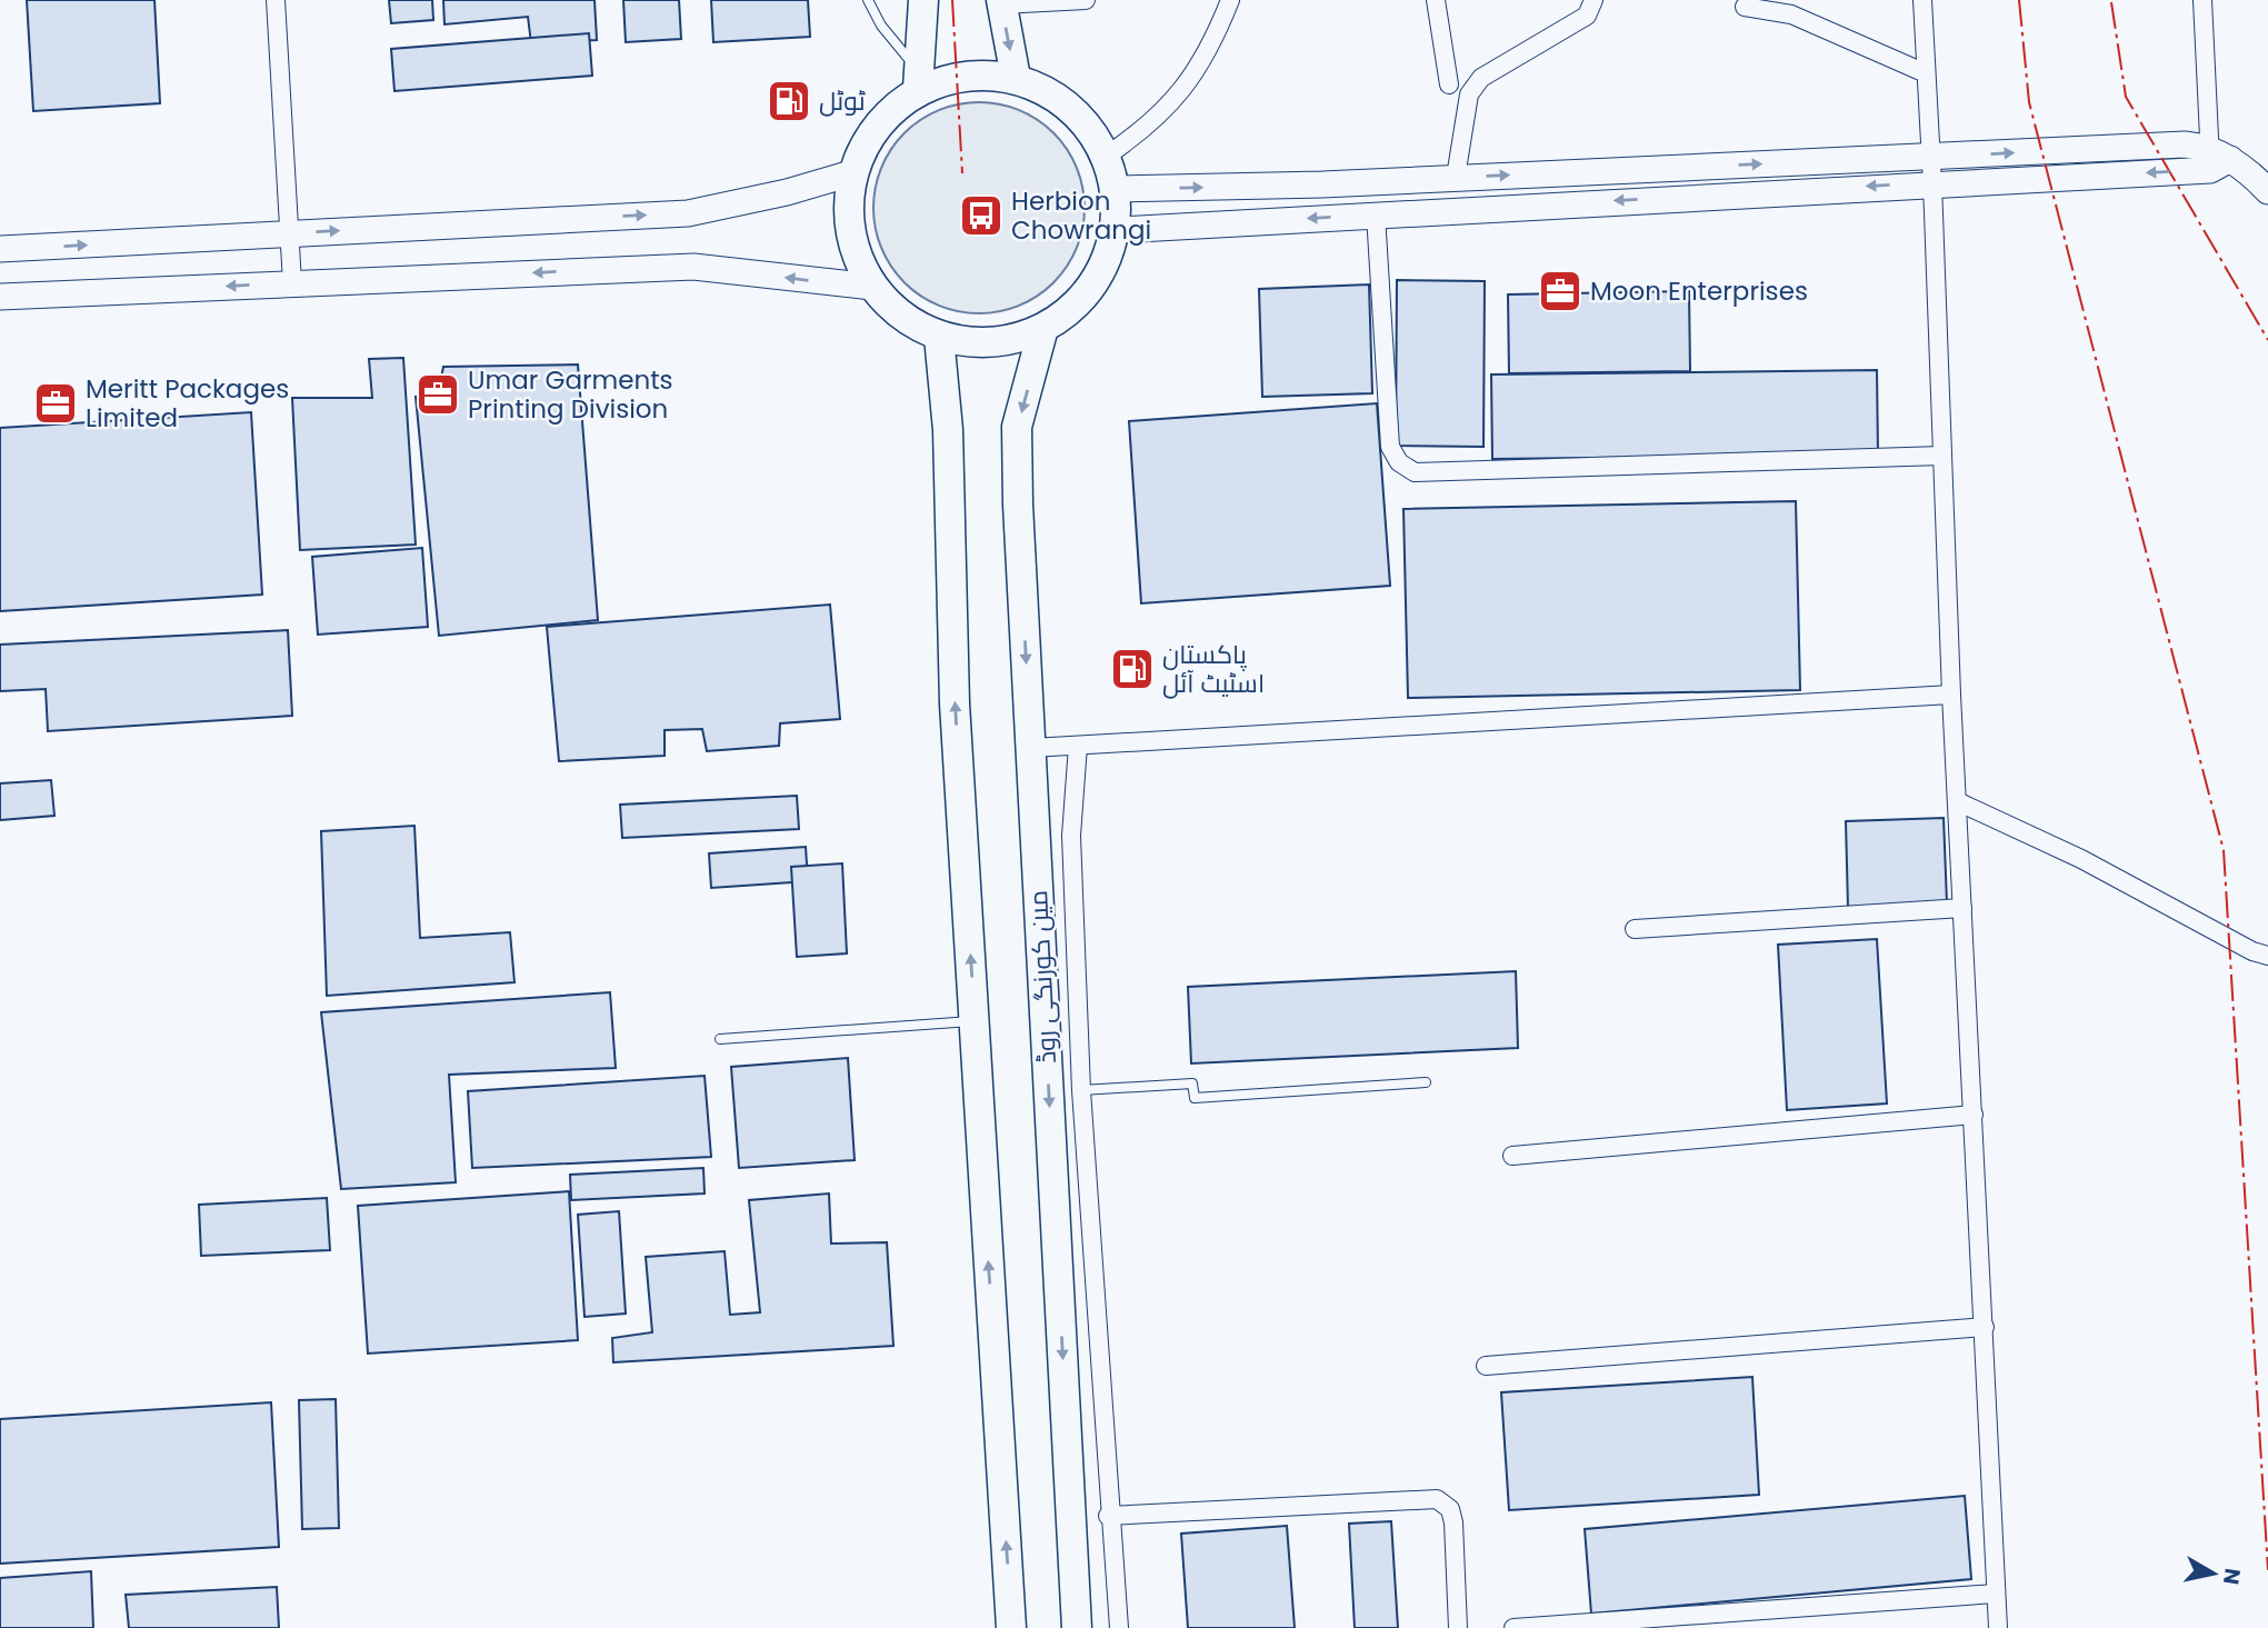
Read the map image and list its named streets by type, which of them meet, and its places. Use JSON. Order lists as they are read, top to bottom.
{
  "streets": {
    "main road": ["مین کورنگی روڈ"]
  },
  "places": {
    "fuel station": ["ٹوٹل", "پاکستان اسٹیٹ آئل"],
    "bus stop": ["Herbion Chowrangi"],
    "office": ["Moon Enterprises", "Umar Garments Printing Division", "Meritt Packages Limited"]
  },
  "north": "right"
}
